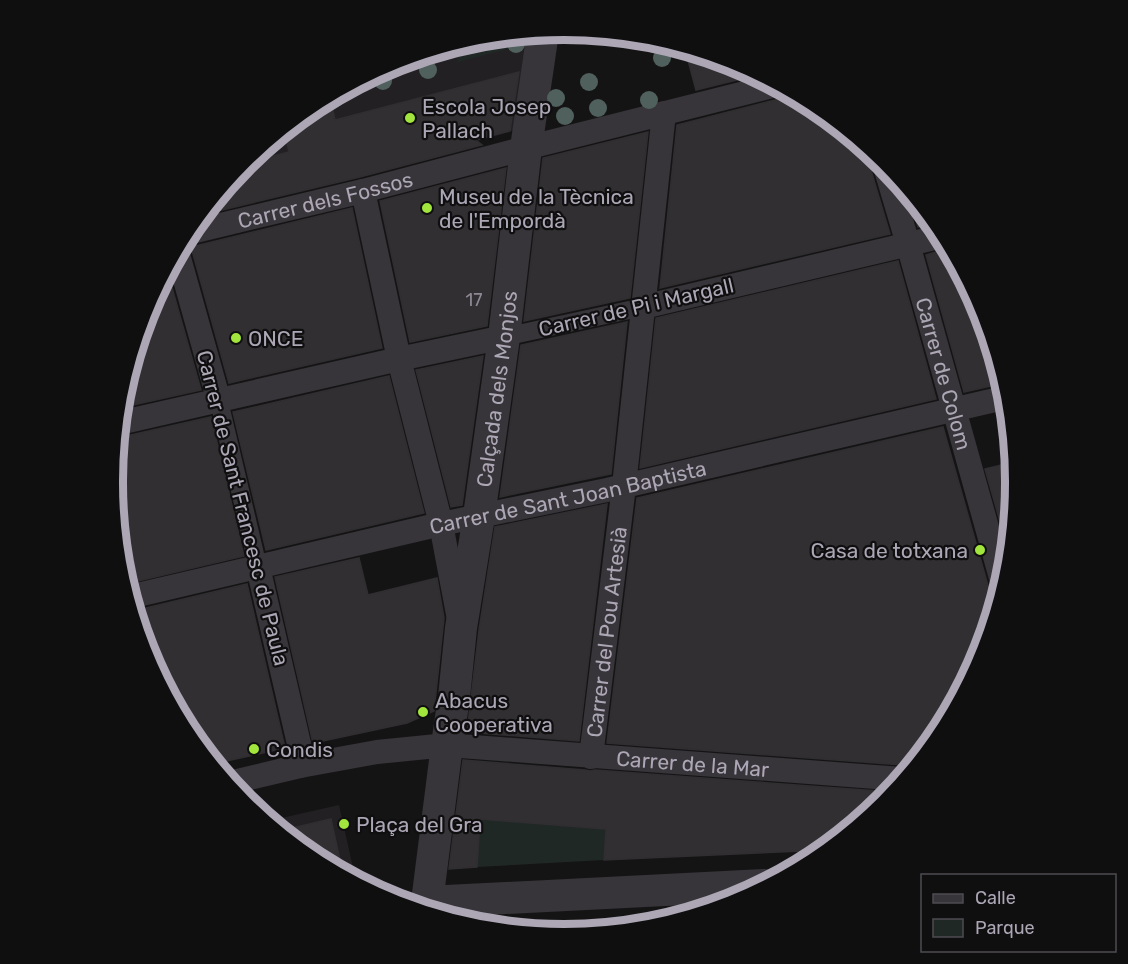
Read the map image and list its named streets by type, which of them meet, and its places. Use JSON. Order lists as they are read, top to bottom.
{
  "streets": {
    "street": [
      "Carrer dels Fossos",
      "Carrer de Pi i Margall",
      "Carrer de Colom",
      "Calçada dels Monjos",
      "Carrer de Sant Joan Baptista",
      "Carrer de Sant Francesc de Paula",
      "Carrer del Pou Artesià",
      "Carrer de la Mar"
    ]
  },
  "crossings": [
    ["Carrer dels Fossos", "Calçada dels Monjos"],
    ["Carrer dels Fossos", "Carrer del Pou Artesià"],
    ["Carrer de Pi i Margall", "Carrer de Colom"],
    ["Carrer de Pi i Margall", "Calçada dels Monjos"],
    ["Carrer de Pi i Margall", "Carrer de Sant Francesc de Paula"],
    ["Carrer de Pi i Margall", "Carrer del Pou Artesià"],
    ["Carrer de Colom", "Carrer de Sant Joan Baptista"],
    ["Calçada dels Monjos", "Carrer de Sant Joan Baptista"],
    ["Calçada dels Monjos", "Carrer de la Mar"],
    ["Carrer de Sant Joan Baptista", "Carrer de Sant Francesc de Paula"],
    ["Carrer de Sant Joan Baptista", "Carrer del Pou Artesià"],
    ["Carrer del Pou Artesià", "Carrer de la Mar"]
  ],
  "places": [
    "Escola Josep Pallach",
    "Museu de la Tècnica de l'Empordà",
    "ONCE",
    "Casa de totxana",
    "Abacus Cooperativa",
    "Condis",
    "Plaça del Gra"
  ],
  "house_numbers": ["17"],
  "legend": ["Calle", "Parque"]
}
